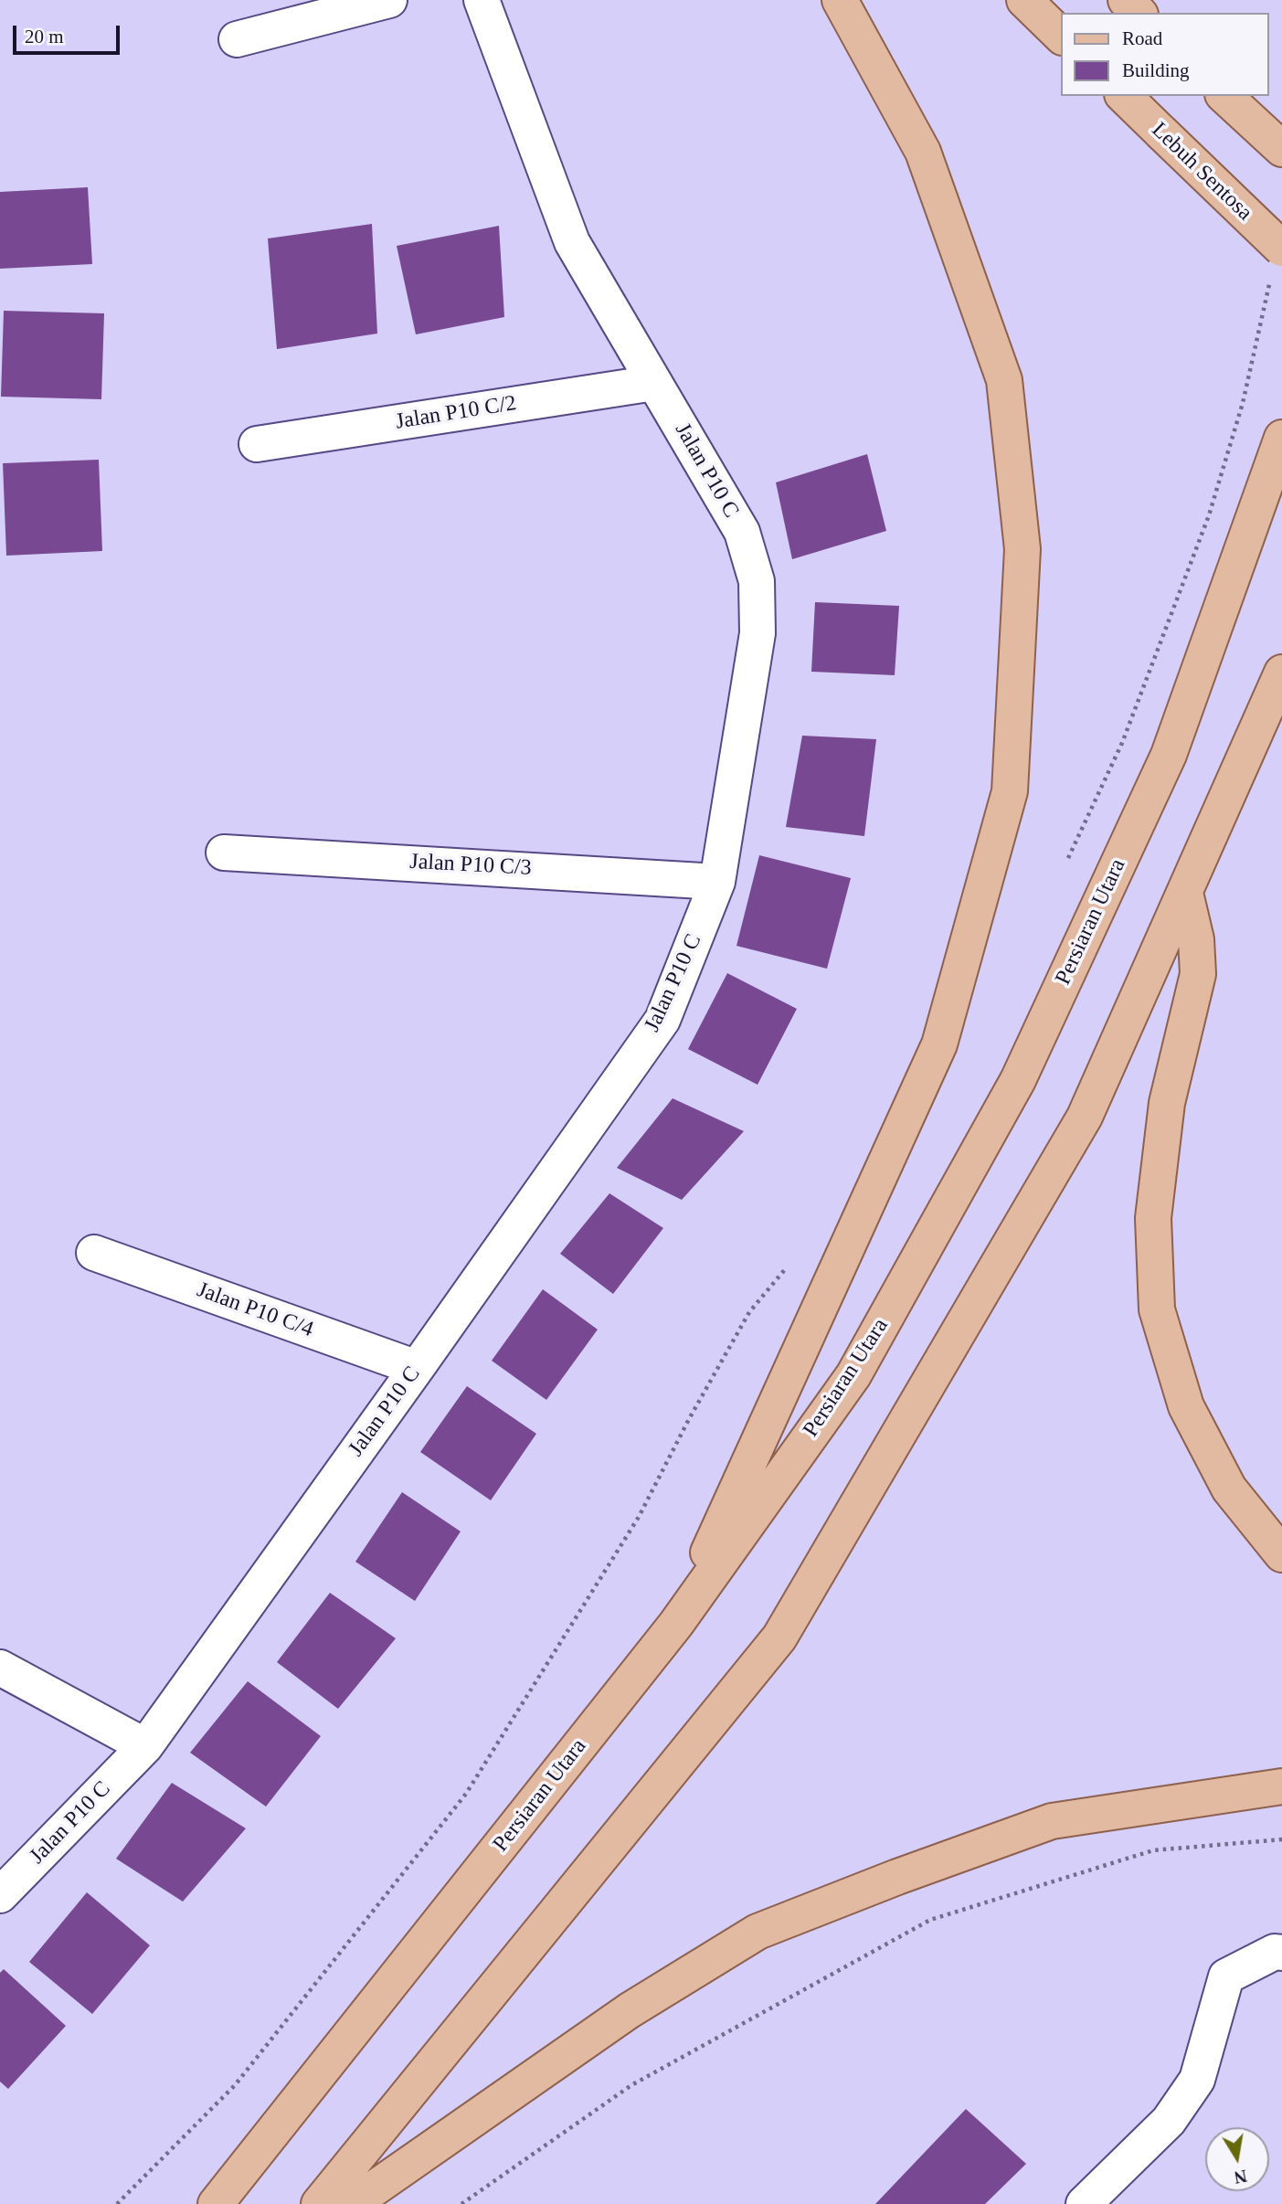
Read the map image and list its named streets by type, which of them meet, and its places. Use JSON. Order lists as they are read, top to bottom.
{
  "streets": {
    "main road": ["Lebuh Sentosa", "Persiaran Utara"],
    "street": [
      "Jalan P10 C/2",
      "Jalan P10 C",
      "Jalan P10 C/3",
      "Jalan P10 C/4"
    ]
  },
  "crossings": [
    ["Jalan P10 C/2", "Jalan P10 C"],
    ["Jalan P10 C", "Jalan P10 C/3"],
    ["Jalan P10 C", "Jalan P10 C/4"]
  ],
  "legend": ["Road", "Building"],
  "scale_bar": "20 m",
  "north": "bottom"
}
